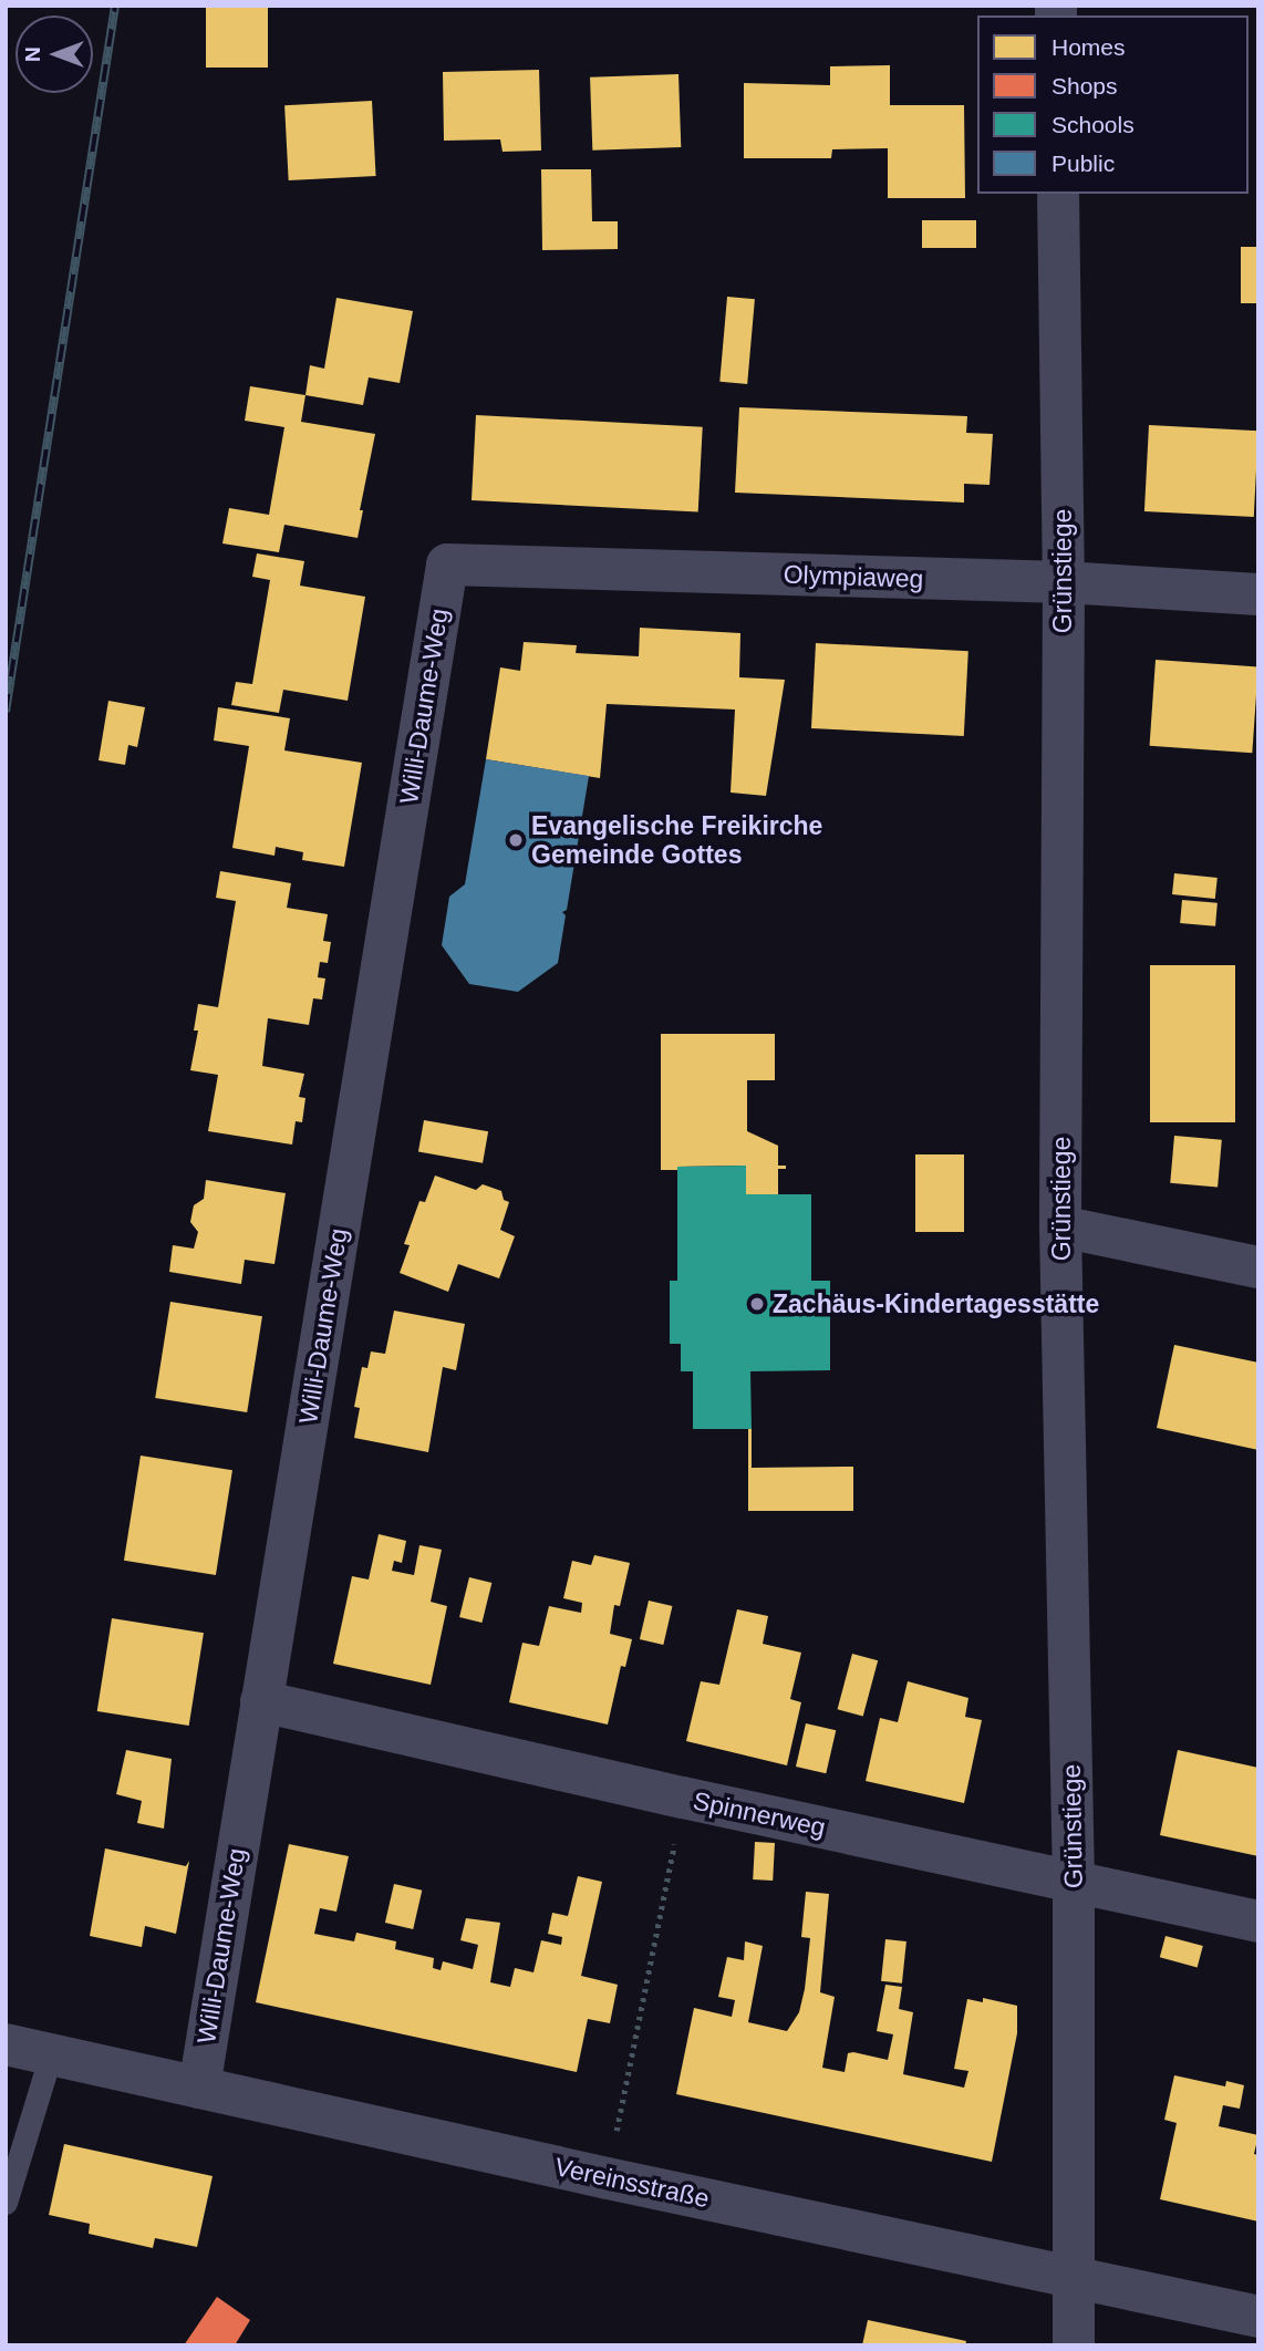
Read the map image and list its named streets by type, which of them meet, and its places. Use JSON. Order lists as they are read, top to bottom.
{
  "streets": {
    "street": [
      "Grünstiege",
      "Olympiaweg",
      "Willi-Daume-Weg",
      "Spinnerweg",
      "Vereinsstraße"
    ]
  },
  "crossings": [
    ["Grünstiege", "Olympiaweg"],
    ["Grünstiege", "Spinnerweg"],
    ["Grünstiege", "Vereinsstraße"],
    ["Olympiaweg", "Willi-Daume-Weg"],
    ["Willi-Daume-Weg", "Spinnerweg"],
    ["Willi-Daume-Weg", "Vereinsstraße"]
  ],
  "places": ["Evangelische Freikirche Gemeinde Gottes", "Zachäus-Kindertagesstätte"],
  "legend": [
    "Homes",
    "Shops",
    "Schools",
    "Public"
  ],
  "north": "left"
}
